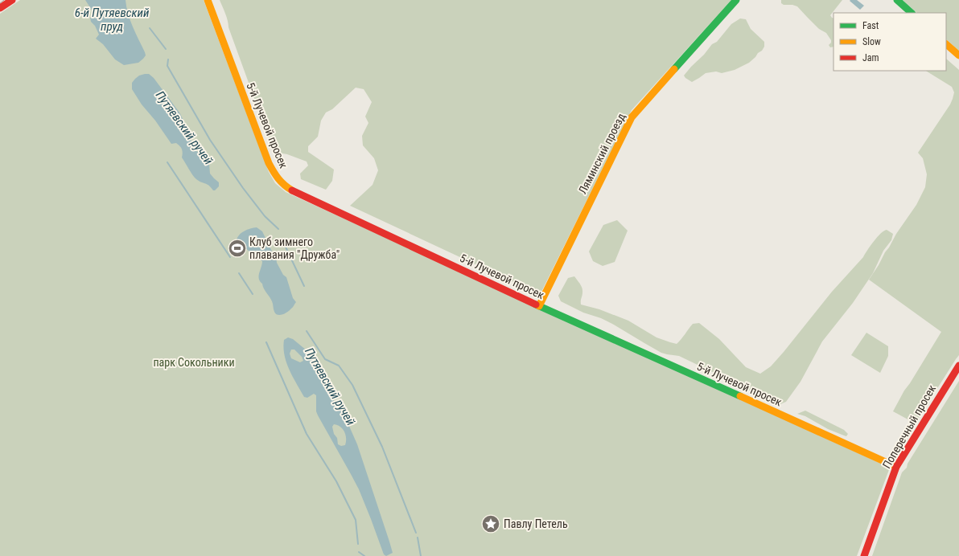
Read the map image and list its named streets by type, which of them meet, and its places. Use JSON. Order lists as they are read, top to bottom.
{
  "streets": {
    "street": ["5-й Лучевой просек", "Ляминский проезд", "Поперечный просек"]
  },
  "crossings": [
    ["5-й Лучевой просек", "Ляминский проезд"],
    ["5-й Лучевой просек", "Поперечный просек"]
  ],
  "water": ["6-й Путяевский пруд", "Путяевский ручей"],
  "parks": ["парк Сокольники"],
  "places": {
    "sports": ["Клуб зимнего плавания \"Дружба\""],
    "place": ["Павлу Петель"]
  },
  "legend": ["Fast", "Slow", "Jam"]
}
